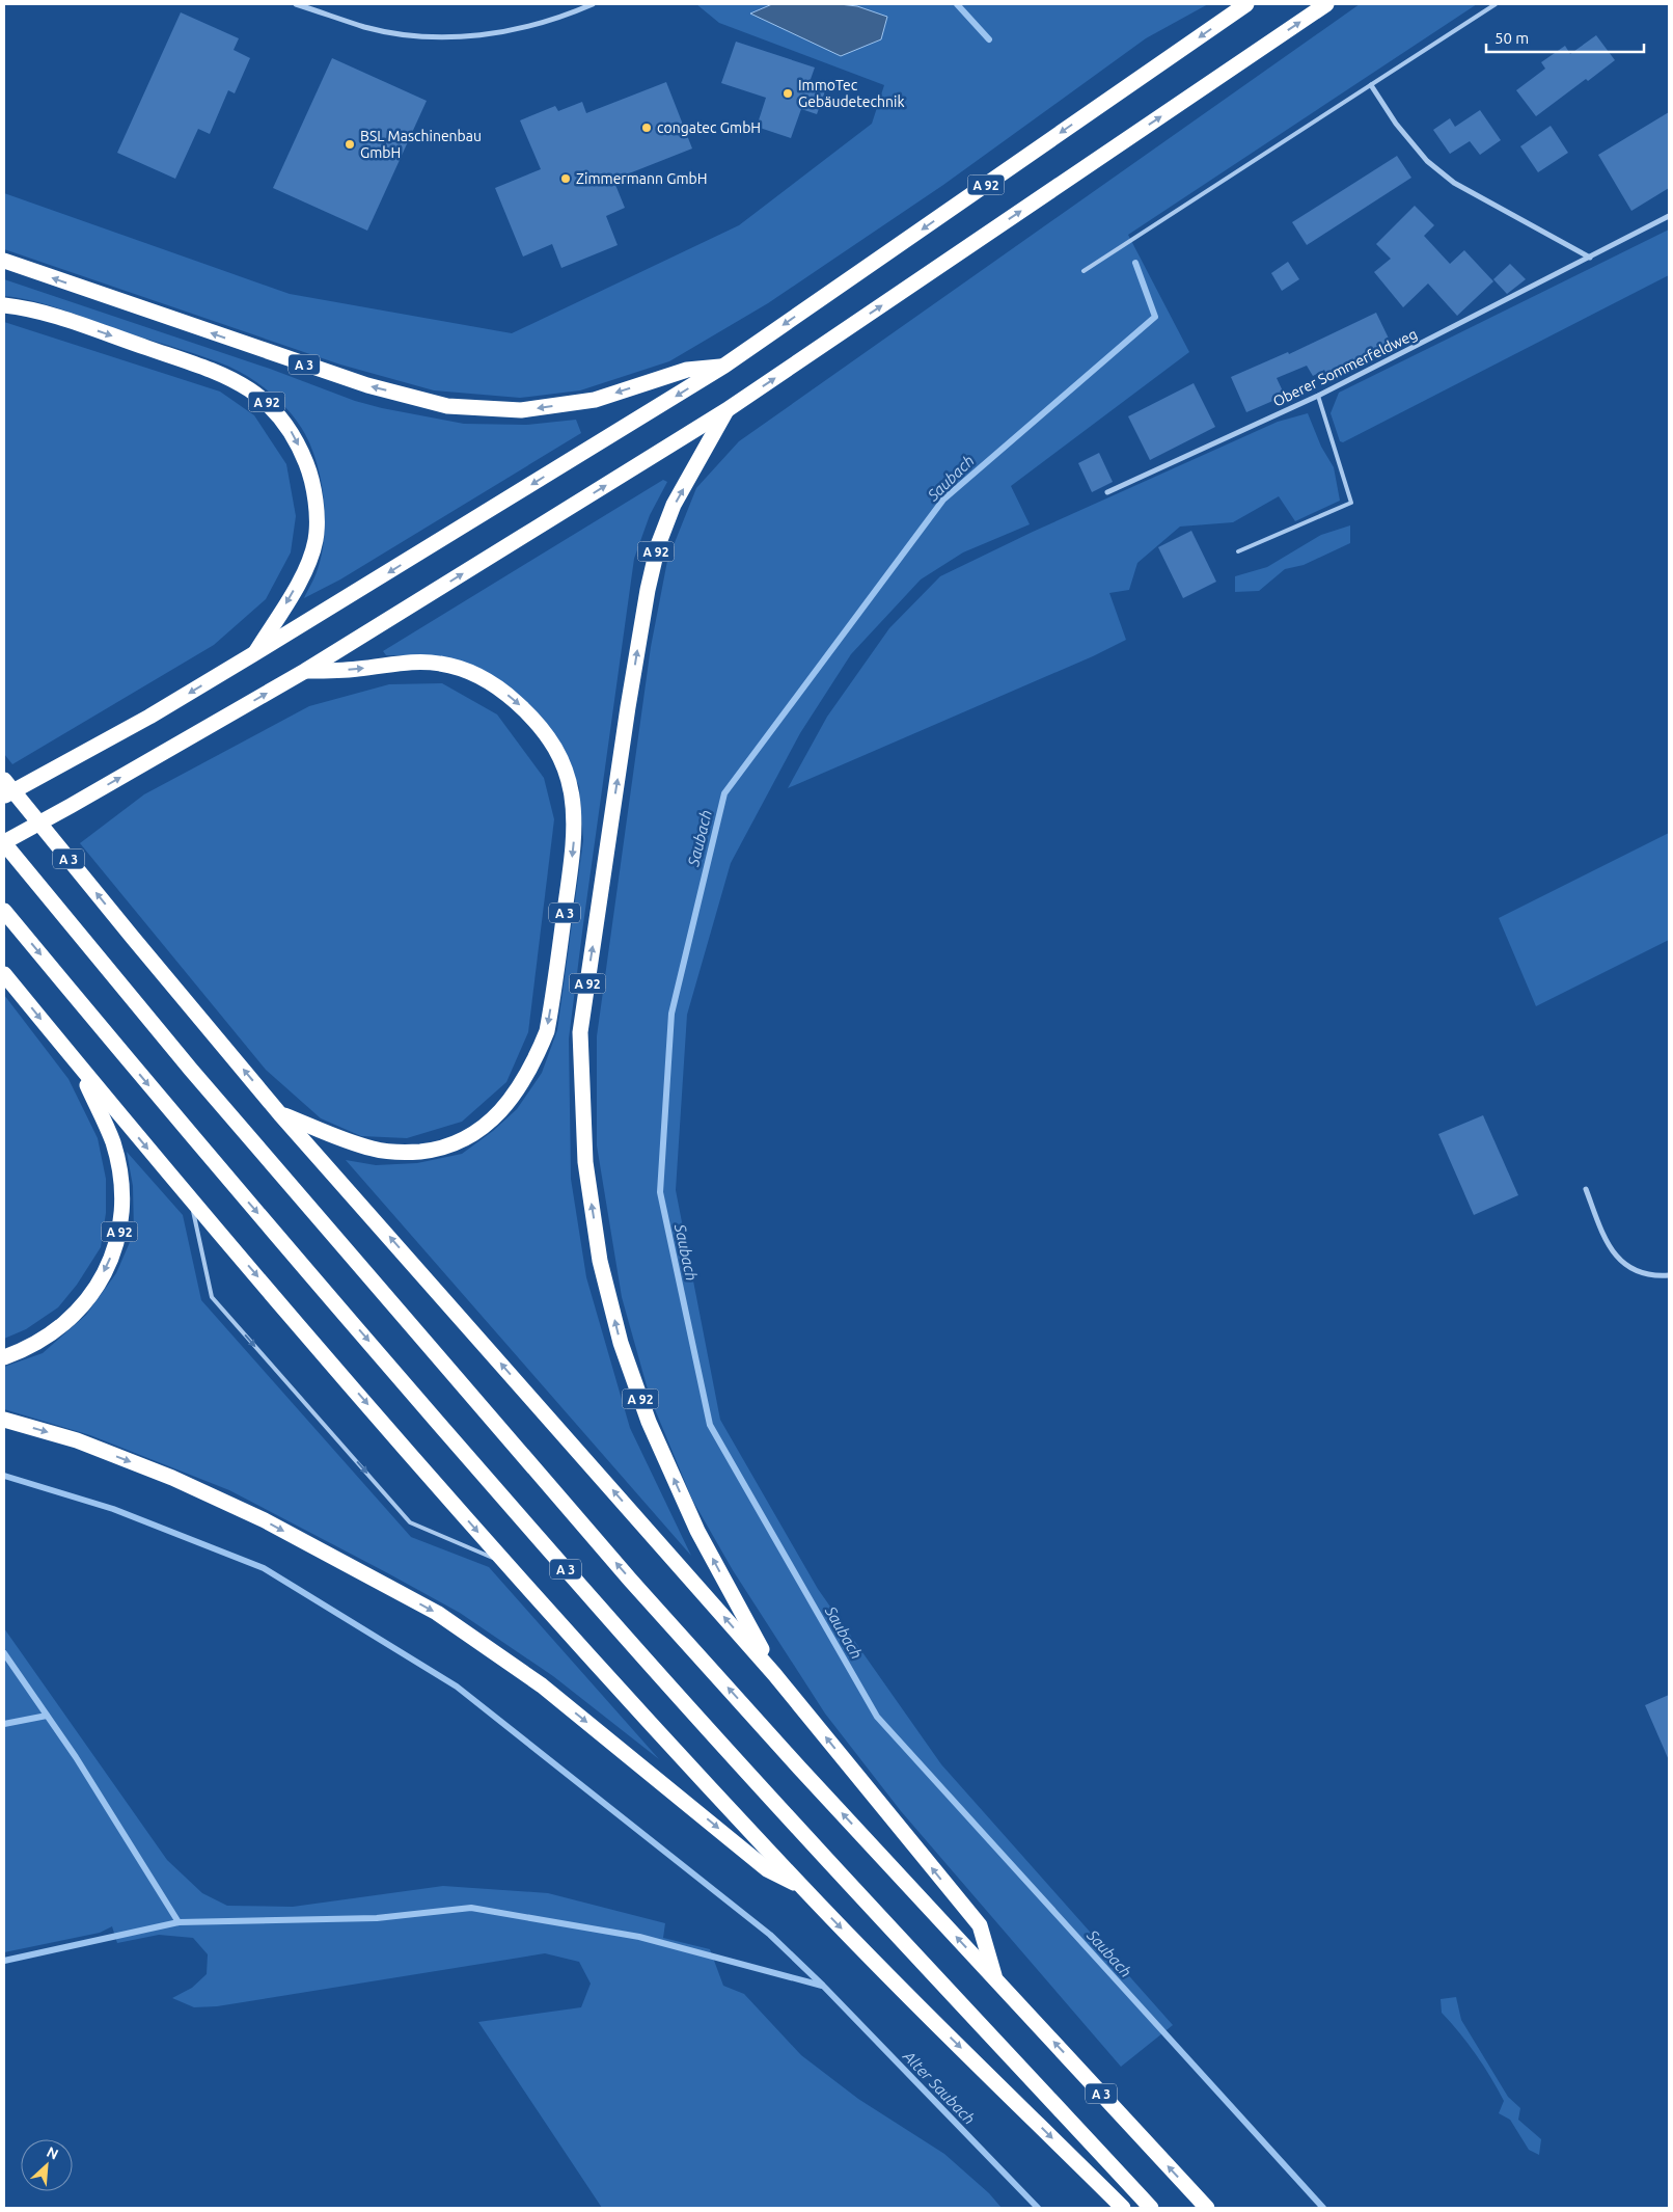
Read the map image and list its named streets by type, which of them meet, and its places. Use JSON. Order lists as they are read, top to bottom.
{
  "streets": {
    "highway": ["A 92", "A 3"],
    "street": ["Oberer Sommerfeldweg"]
  },
  "crossings": [
    ["A 92", "A 3"]
  ],
  "water": ["Saubach", "Alter Saubach"],
  "places": [
    "ImmoTec Gebäudetechnik",
    "congatec GmbH",
    "BSL Maschinenbau GmbH",
    "Zimmermann GmbH"
  ],
  "scale_bar": "50 m",
  "north": "top right"
}
